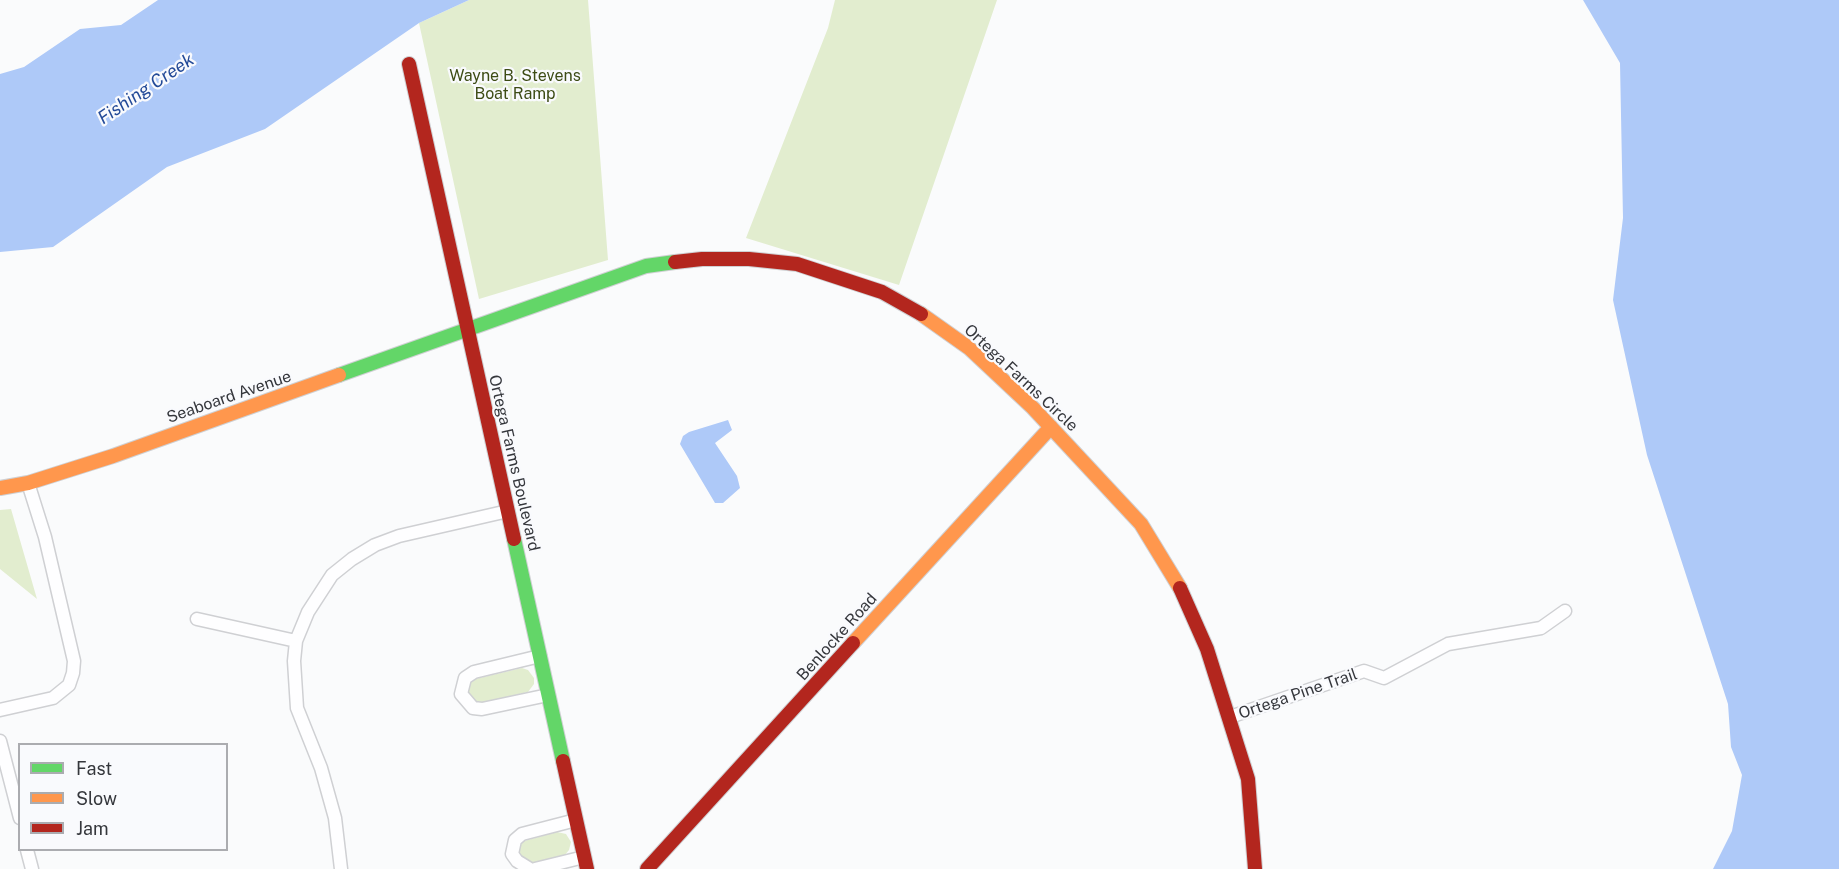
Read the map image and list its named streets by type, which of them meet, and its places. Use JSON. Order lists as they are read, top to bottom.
{
  "streets": {
    "street": [
      "Ortega Farms Circle",
      "Seaboard Avenue",
      "Ortega Farms Boulevard",
      "Benlocke Road",
      "Ortega Pine Trail"
    ]
  },
  "crossings": [
    ["Ortega Farms Circle", "Seaboard Avenue"],
    ["Ortega Farms Circle", "Ortega Farms Boulevard"],
    ["Ortega Farms Circle", "Benlocke Road"],
    ["Ortega Farms Circle", "Ortega Pine Trail"],
    ["Seaboard Avenue", "Ortega Farms Boulevard"]
  ],
  "water": ["Fishing Creek"],
  "parks": ["Wayne B. Stevens Boat Ramp"],
  "legend": ["Fast", "Slow", "Jam"]
}
